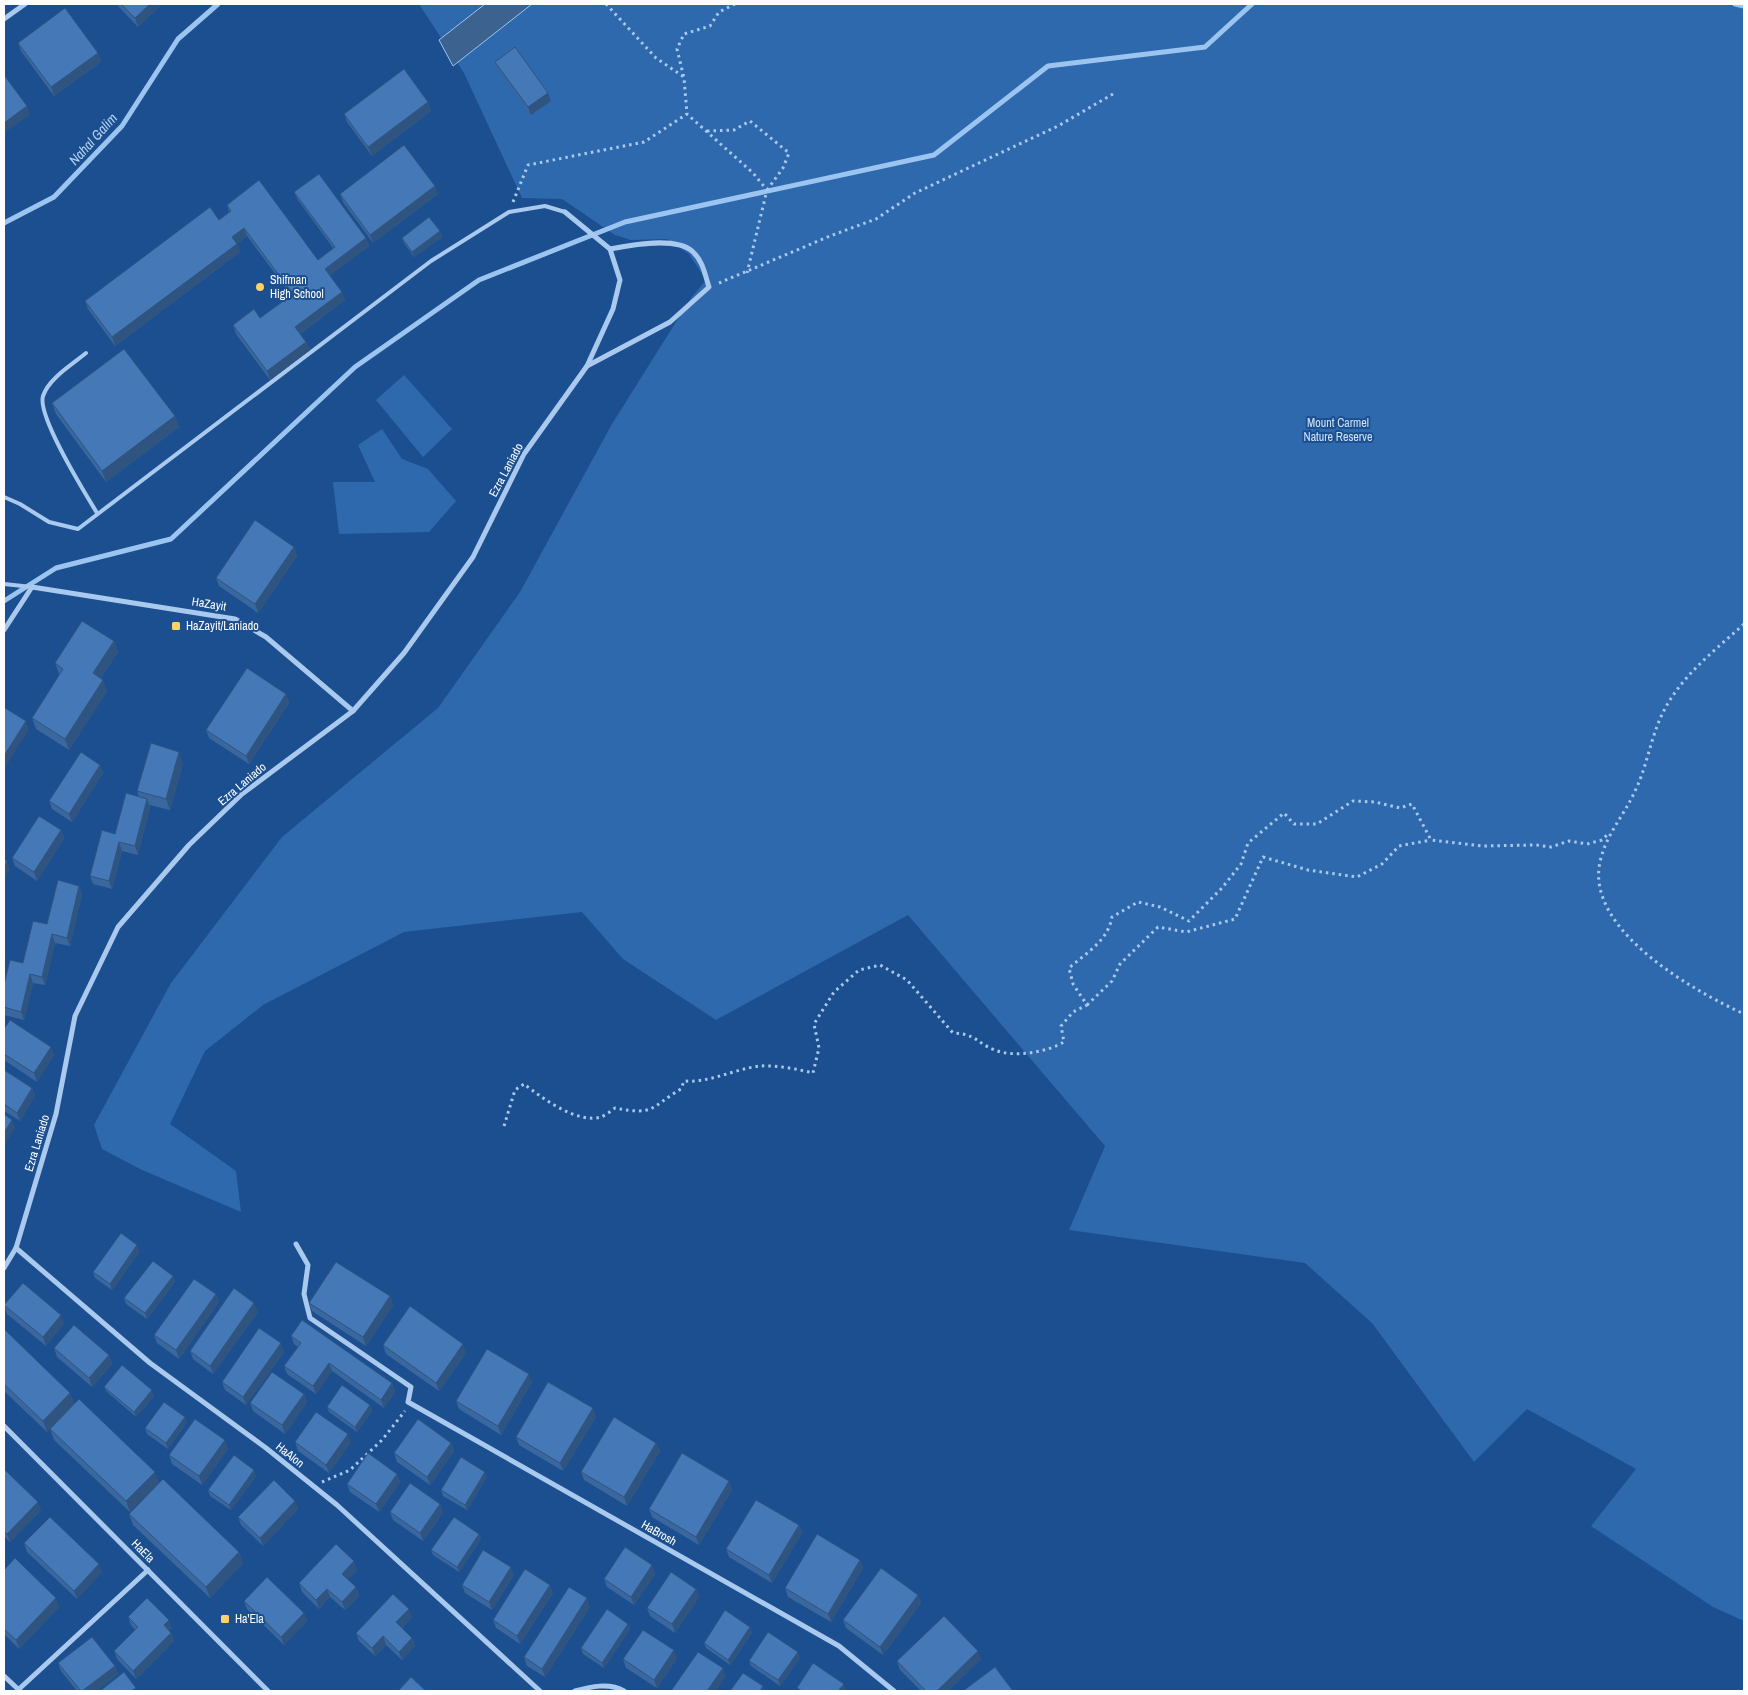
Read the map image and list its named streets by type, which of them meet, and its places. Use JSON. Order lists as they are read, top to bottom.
{
  "streets": {
    "street": [
      "Ezra Laniado",
      "HaZayit",
      "HaAlon",
      "HaBrosh",
      "HaEla"
    ]
  },
  "crossings": [
    ["Ezra Laniado", "HaZayit"],
    ["Ezra Laniado", "HaAlon"]
  ],
  "water": ["Nahal Galim"],
  "parks": ["Mount Carmel Nature Reserve"],
  "places": {
    "other": ["Shifman High School"],
    "transit": ["HaZayit/Laniado", "Ha'Ela"]
  }
}
